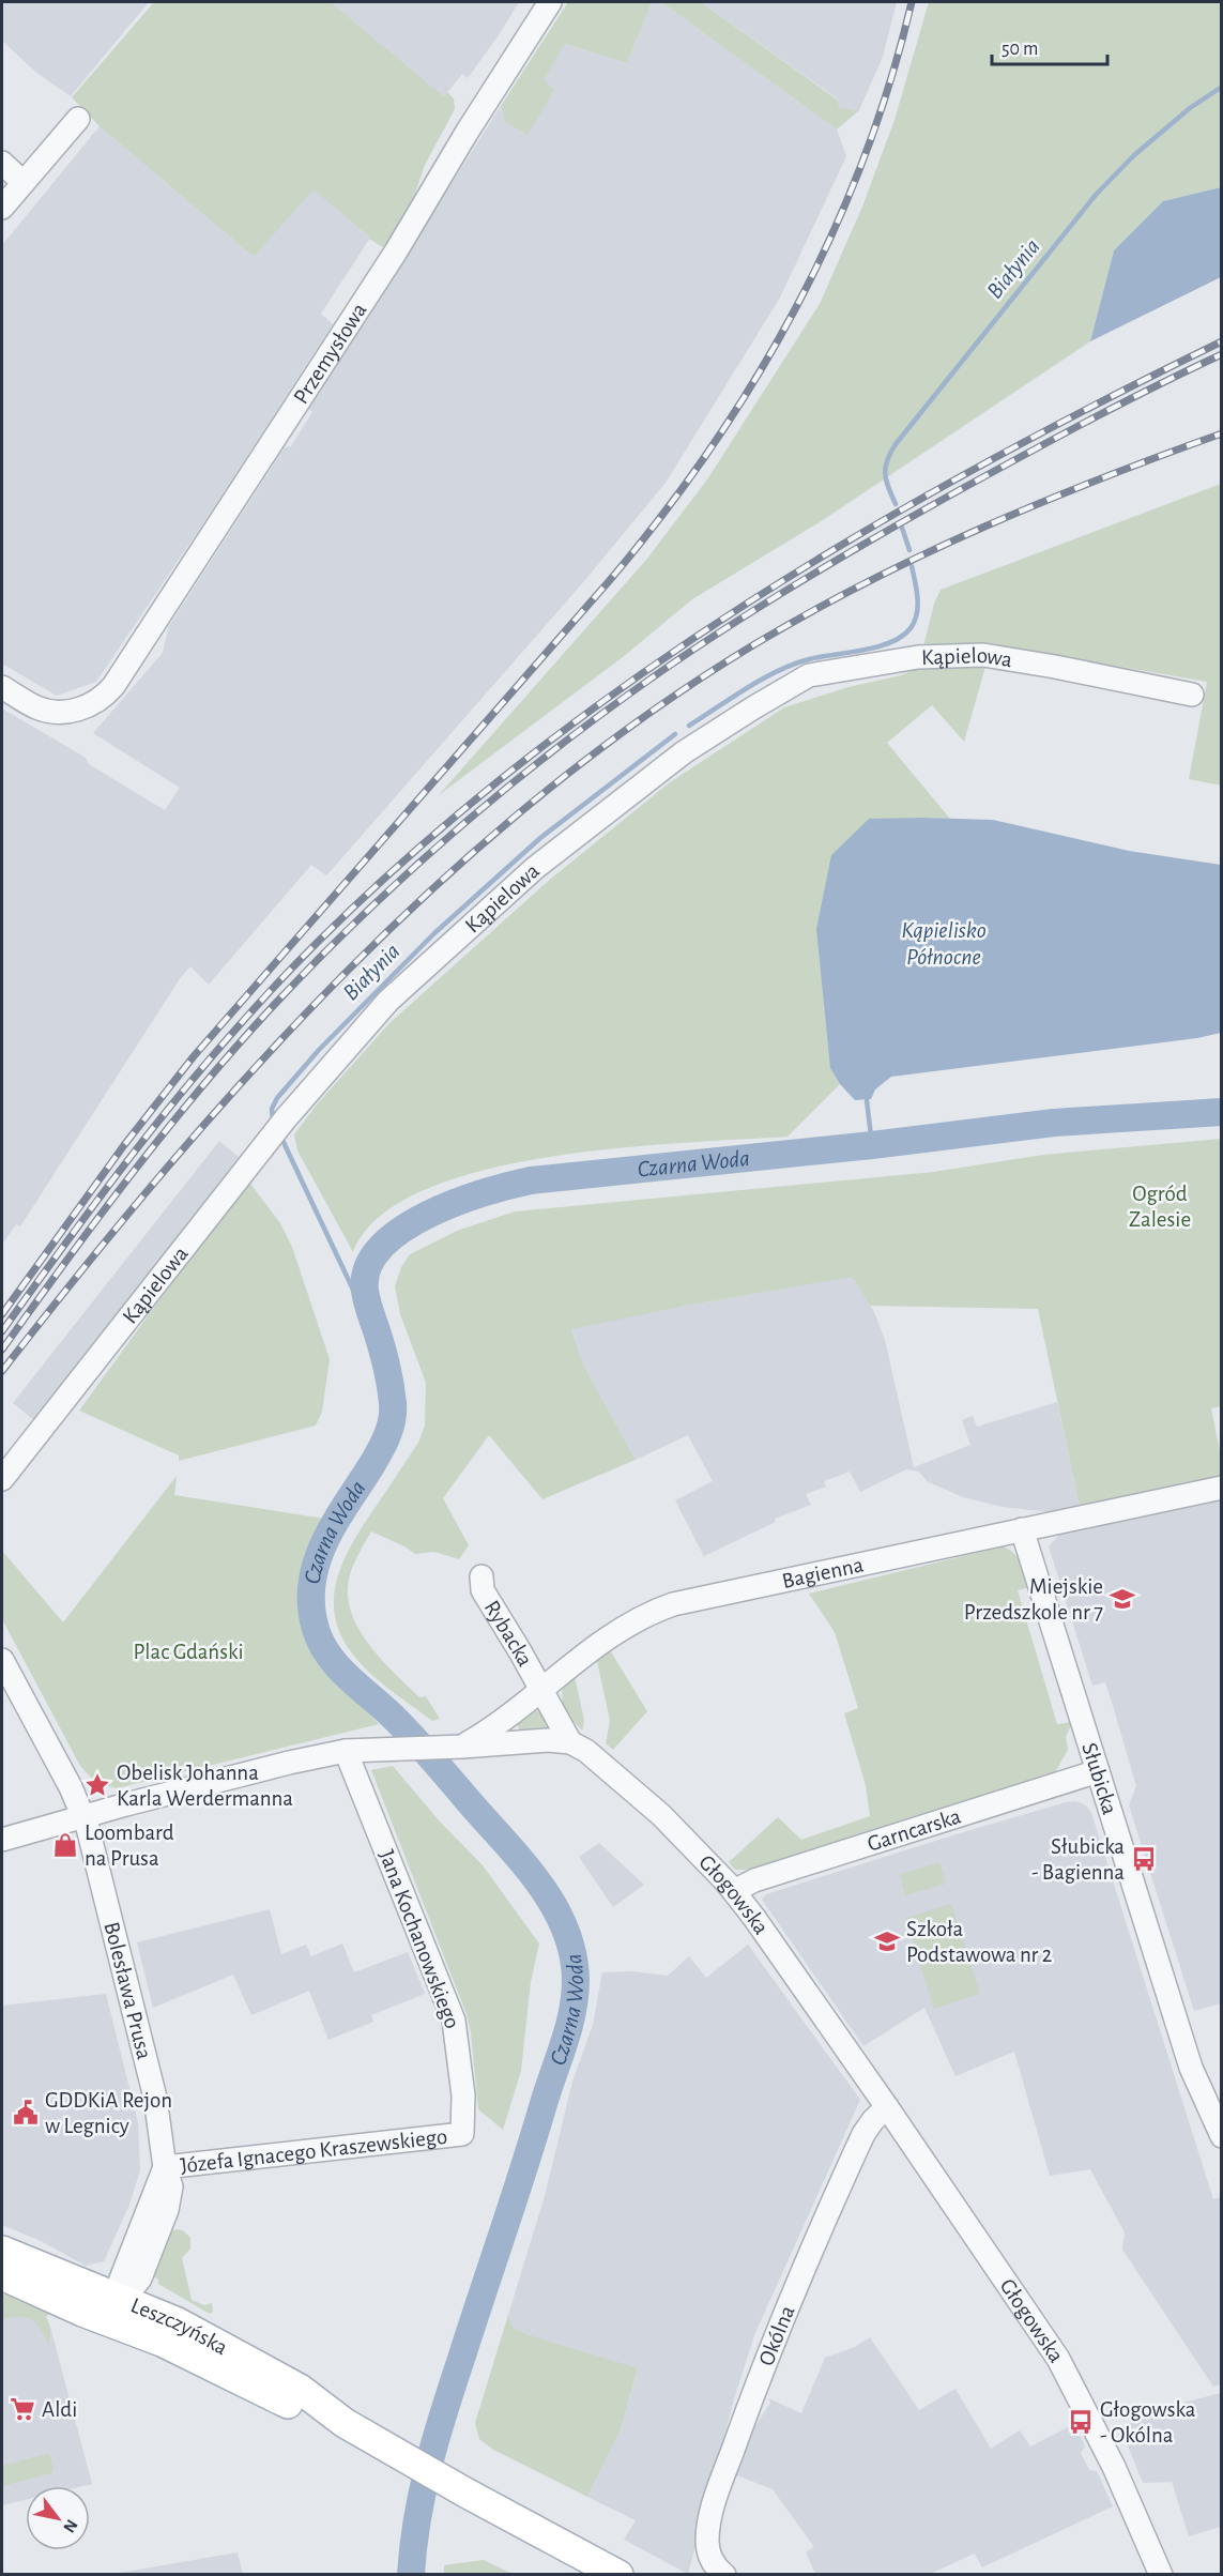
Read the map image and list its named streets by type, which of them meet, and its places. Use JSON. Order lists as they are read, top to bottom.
{
  "streets": {
    "main road": ["Leszczyńska"],
    "street": [
      "Przemysłowa",
      "Kąpielowa",
      "Bagienna",
      "Rybacka",
      "Słubicka",
      "Garncarska",
      "Głogowska",
      "Jana Kochanowskiego",
      "Bolesława Prusa",
      "Józefa Ignacego Kraszewskiego",
      "Okólna"
    ]
  },
  "crossings": [
    ["Bagienna", "Rybacka"],
    ["Bagienna", "Słubicka"],
    ["Bagienna", "Głogowska"],
    ["Rybacka", "Głogowska"],
    ["Słubicka", "Garncarska"],
    ["Garncarska", "Głogowska"],
    ["Głogowska", "Jana Kochanowskiego"],
    ["Głogowska", "Bolesława Prusa"],
    ["Głogowska", "Okólna"],
    ["Jana Kochanowskiego", "Józefa Ignacego Kraszewskiego"],
    ["Bolesława Prusa", "Józefa Ignacego Kraszewskiego"],
    ["Bolesława Prusa", "Leszczyńska"]
  ],
  "water": ["Białynia", "Kąpielisko Północne", "Czarna Woda"],
  "parks": ["Ogród Zalesie", "Plac Gdański"],
  "places": {
    "school or university": ["Miejskie Przedszkole nr 7", "Szkoła Podstawowa nr 2"],
    "place": ["Obelisk Johanna Karla Werdermanna"],
    "shop": ["Loombard na Prusa"],
    "bus stop": ["Słubicka - Bagienna", "Głogowska - Okólna"],
    "public building": ["GDDKiA Rejon w Legnicy"],
    "supermarket": ["Aldi"]
  },
  "scale_bar": "50 m",
  "north": "bottom right"
}
